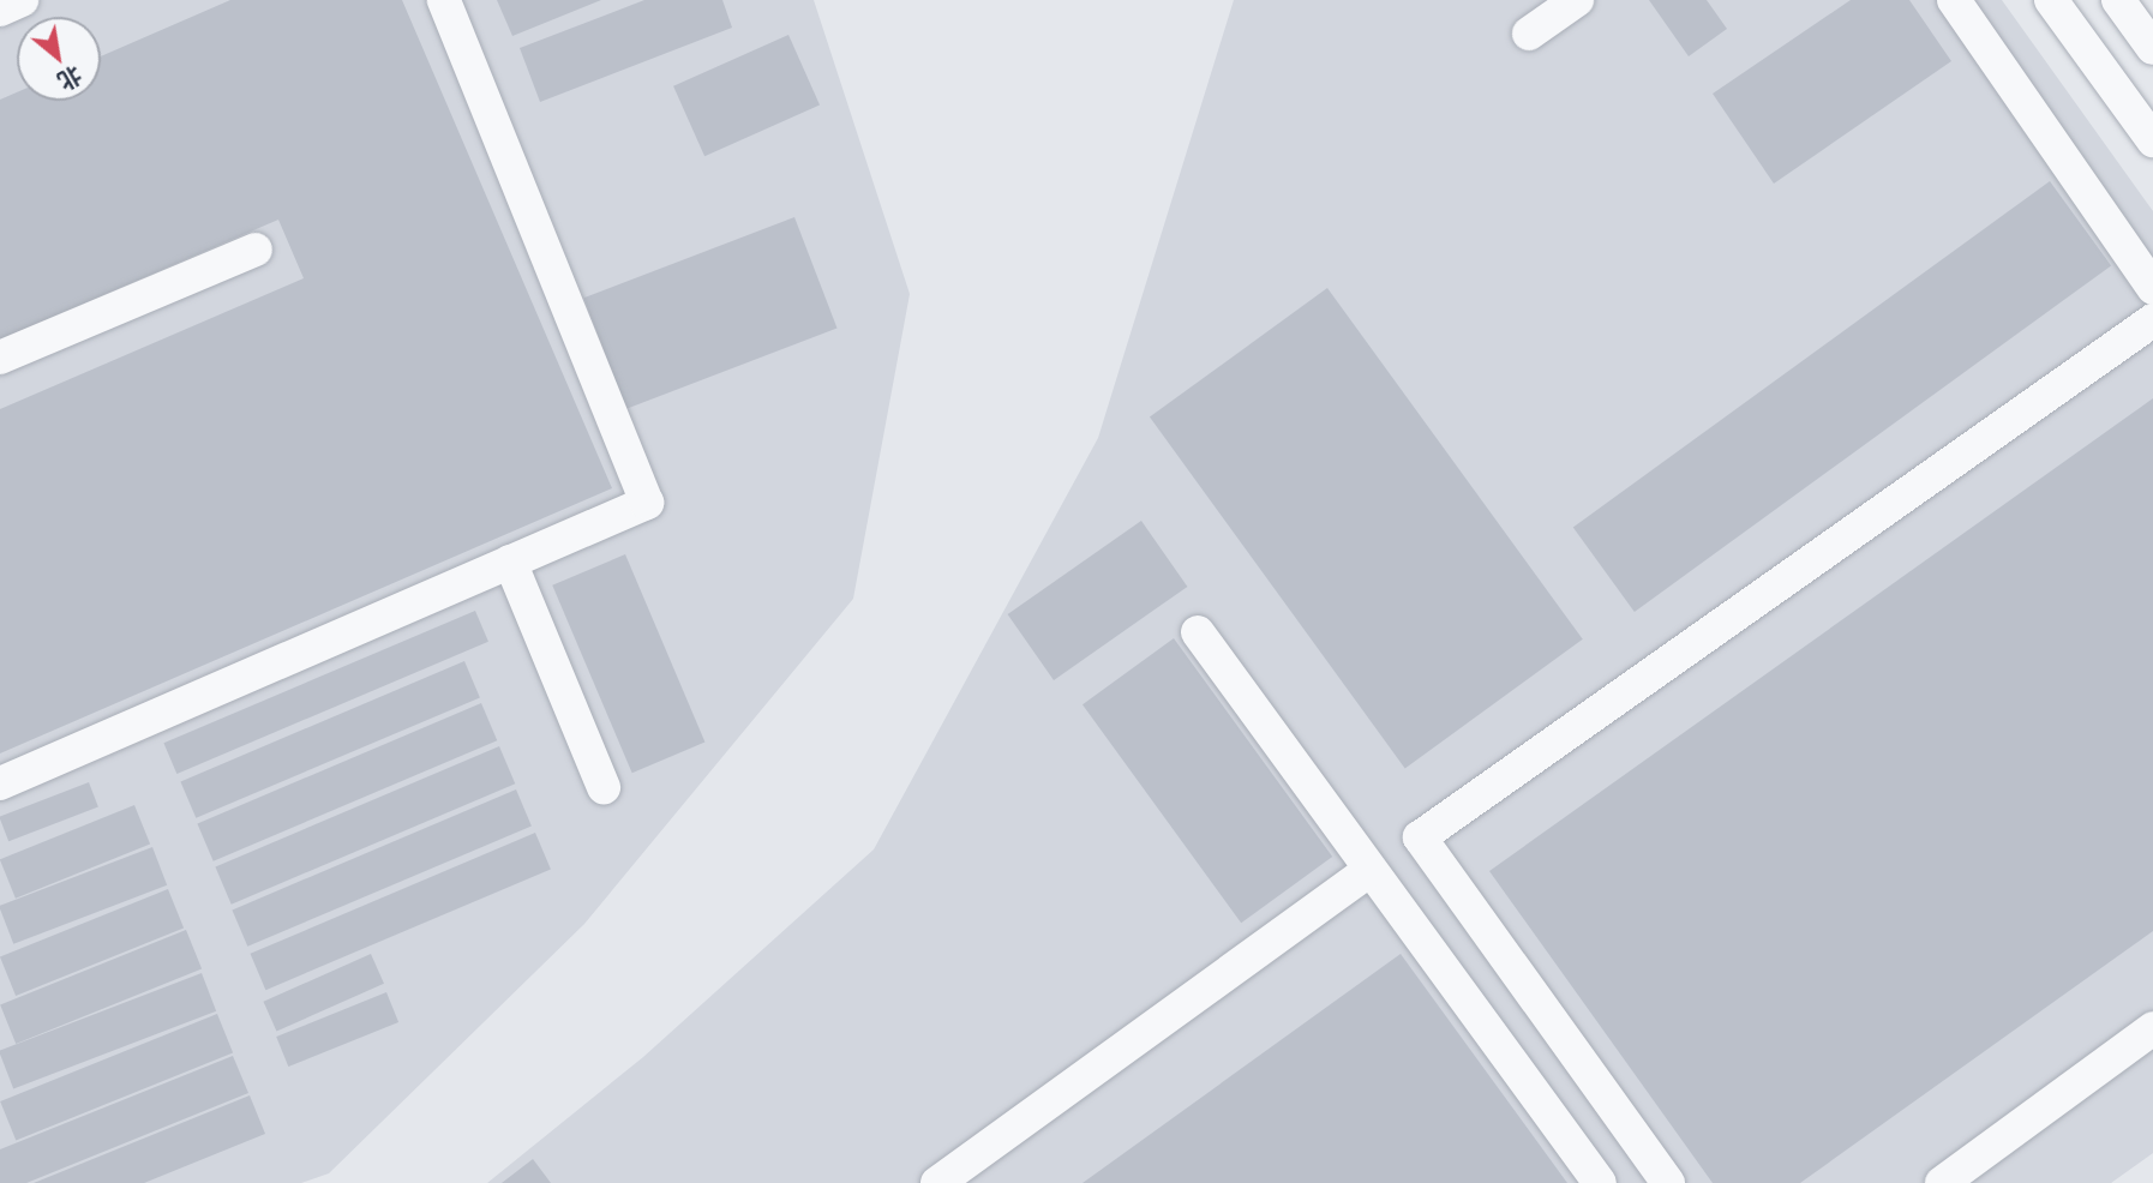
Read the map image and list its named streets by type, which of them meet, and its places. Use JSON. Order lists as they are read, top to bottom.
{
  "north": "bottom right"
}
